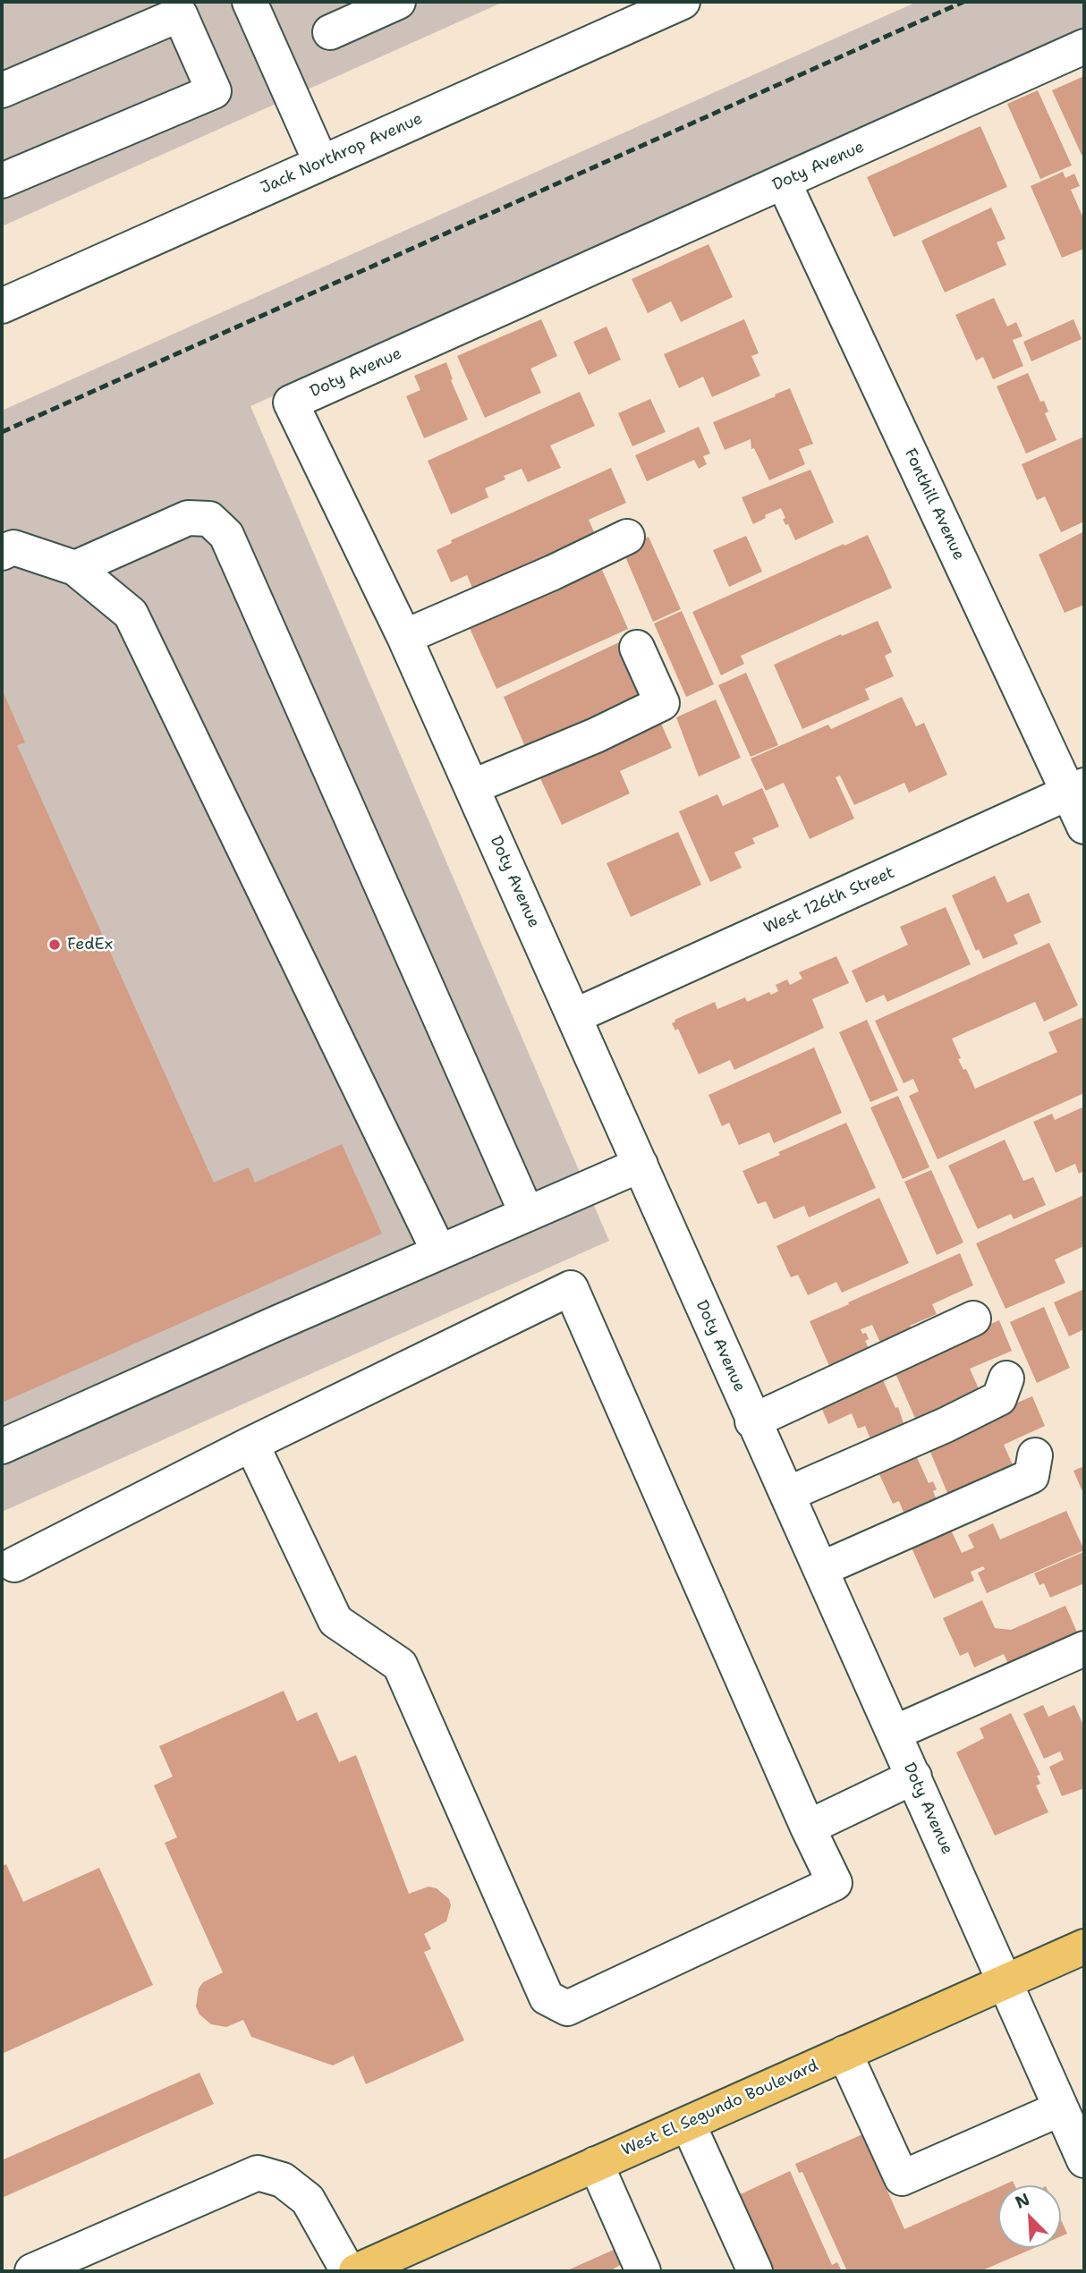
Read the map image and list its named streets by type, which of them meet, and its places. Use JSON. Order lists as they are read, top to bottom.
{
  "streets": {
    "main road": ["West El Segundo Boulevard"],
    "street": [
      "Jack Northrop Avenue",
      "Doty Avenue",
      "Fonthill Avenue",
      "West 126th Street"
    ]
  },
  "crossings": [
    ["Doty Avenue", "Fonthill Avenue"],
    ["Doty Avenue", "West 126th Street"],
    ["Doty Avenue", "West El Segundo Boulevard"],
    ["Fonthill Avenue", "West 126th Street"]
  ],
  "places": ["FedEx"],
  "north": "top left"
}
